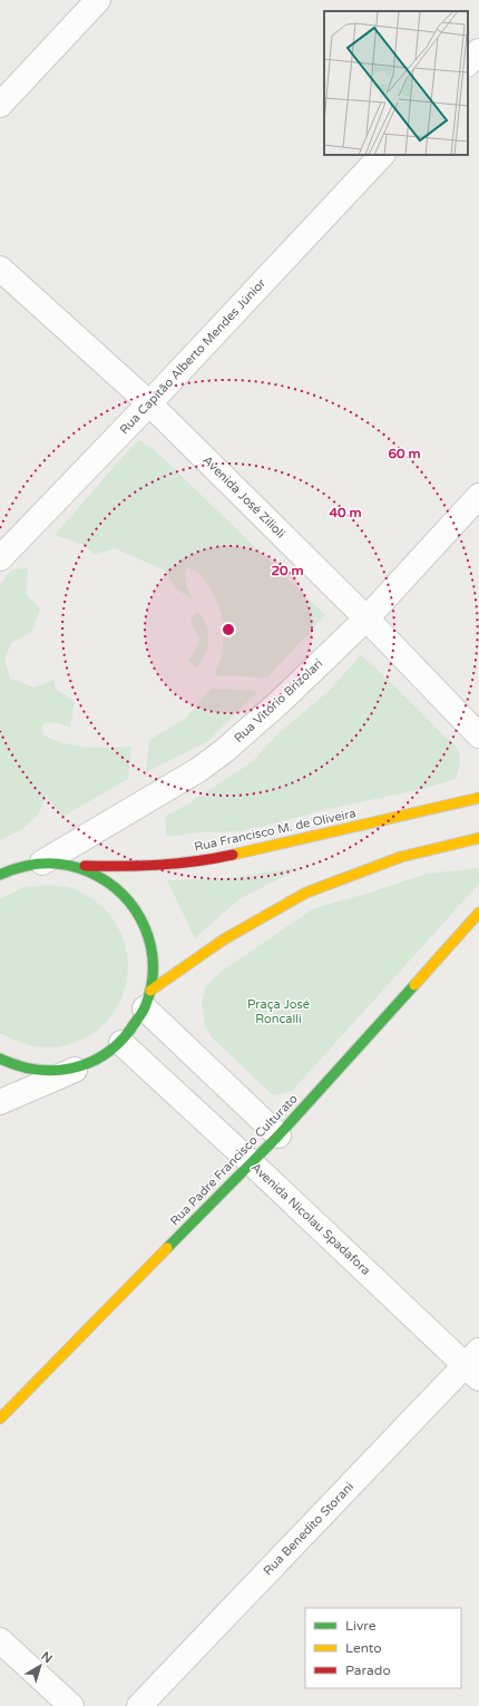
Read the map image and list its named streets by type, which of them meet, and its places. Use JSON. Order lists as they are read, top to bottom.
{
  "streets": {
    "main road": ["Rua Francisco M. de Oliveira", "Rua Padre Francisco Culturato"],
    "street": [
      "Rua Capitão Alberto Mendes Júnior",
      "Avenida José Zilioli",
      "Rua Vitório Brizolari",
      "Avenida Nicolau Spadafora",
      "Rua Benedito Storani"
    ]
  },
  "crossings": [
    ["Rua Capitão Alberto Mendes Júnior", "Avenida José Zilioli"],
    ["Avenida José Zilioli", "Rua Vitório Brizolari"],
    ["Rua Padre Francisco Culturato", "Avenida Nicolau Spadafora"],
    ["Avenida Nicolau Spadafora", "Rua Benedito Storani"]
  ],
  "parks": ["Praça José Roncalli"],
  "legend": ["Livre", "Lento", "Parado"],
  "north": "top right",
  "rings": ["60 m", "40 m", "20 m"]
}
